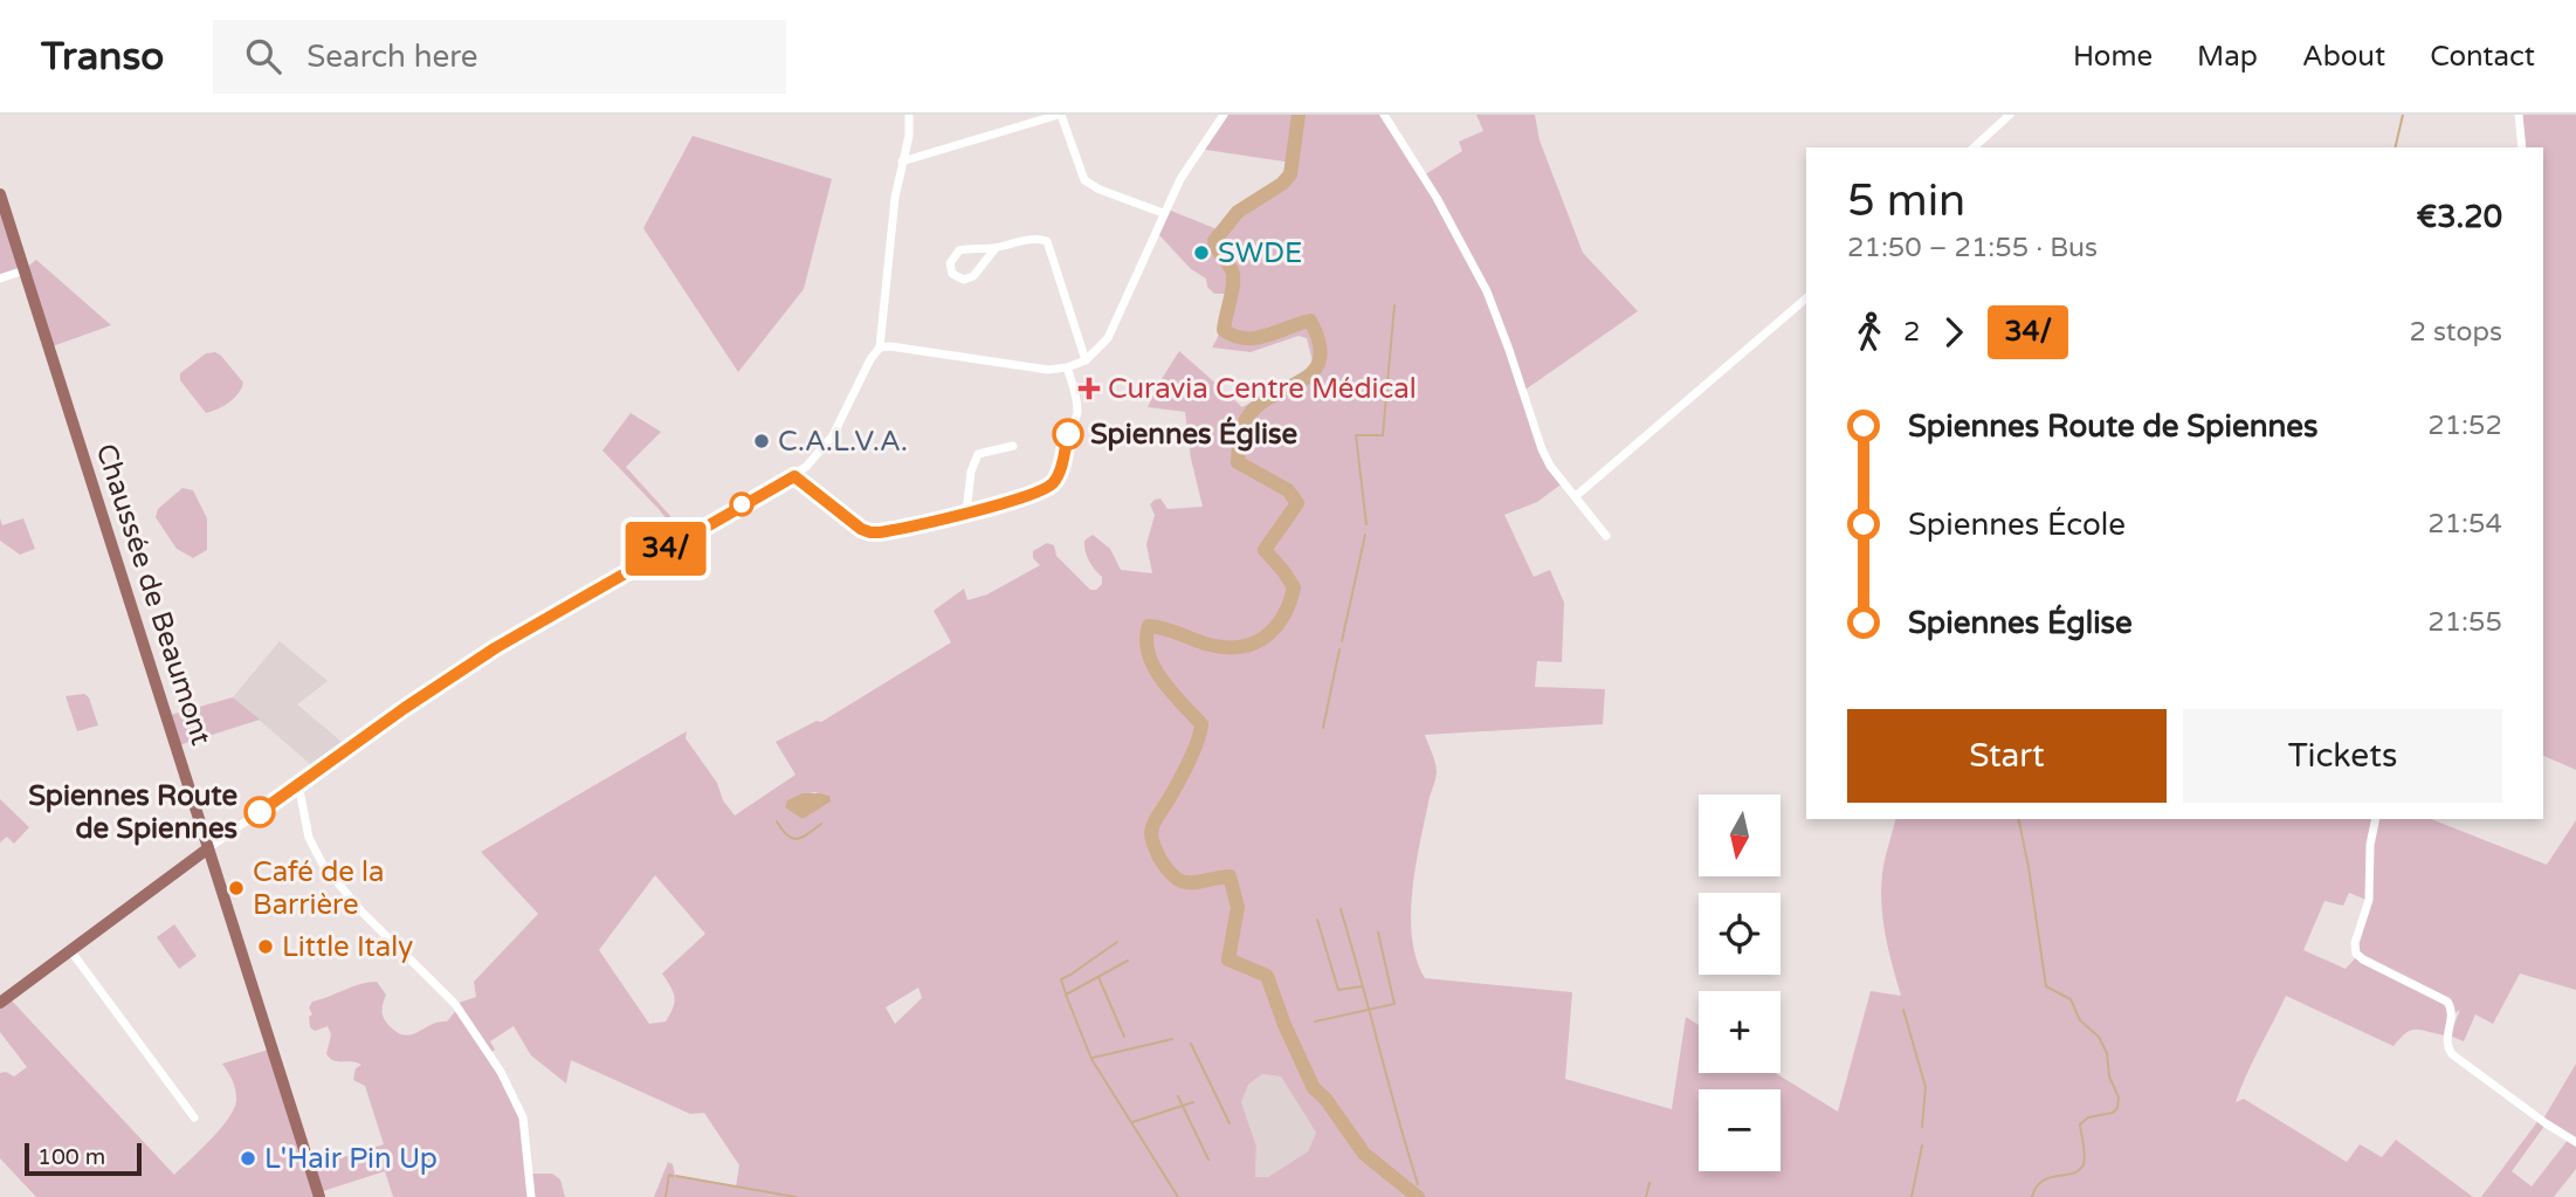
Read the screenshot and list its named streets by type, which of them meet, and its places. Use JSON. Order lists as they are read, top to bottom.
{
  "streets": {
    "main road": ["Chaussée de Beaumont"]
  },
  "places": {
    "other": [
      "SWDE",
      "Spiennes Église",
      "C.A.L.V.A.",
      "Spiennes Route de Spiennes",
      "Café de la Barrière",
      "Little Italy",
      "L'Hair Pin Up"
    ],
    "health": ["Curavia Centre Médical"]
  },
  "lines": ["bus line 34/"],
  "scale_bar": "100 m",
  "north": "bottom",
  "page": {
    "header": "Transo",
    "search": "Search here",
    "nav": [
      "Home",
      "Map",
      "About",
      "Contact"
    ],
    "on_map": "34/",
    "heading": ["5 min", "21:50 – 21:55 · Bus", "€3.20"],
    "legs": ["2", "34/", "2 stops"],
    "list": [
      {
        "name": "Spiennes Route de Spiennes",
        "value": "21:52"
      },
      {
        "name": "Spiennes École",
        "value": "21:54"
      },
      {
        "name": "Spiennes Église",
        "value": "21:55"
      }
    ],
    "buttons": ["Start", "Tickets"],
    "map_buttons": ["+", "−"],
    "scale": "100 m"
  }
}
